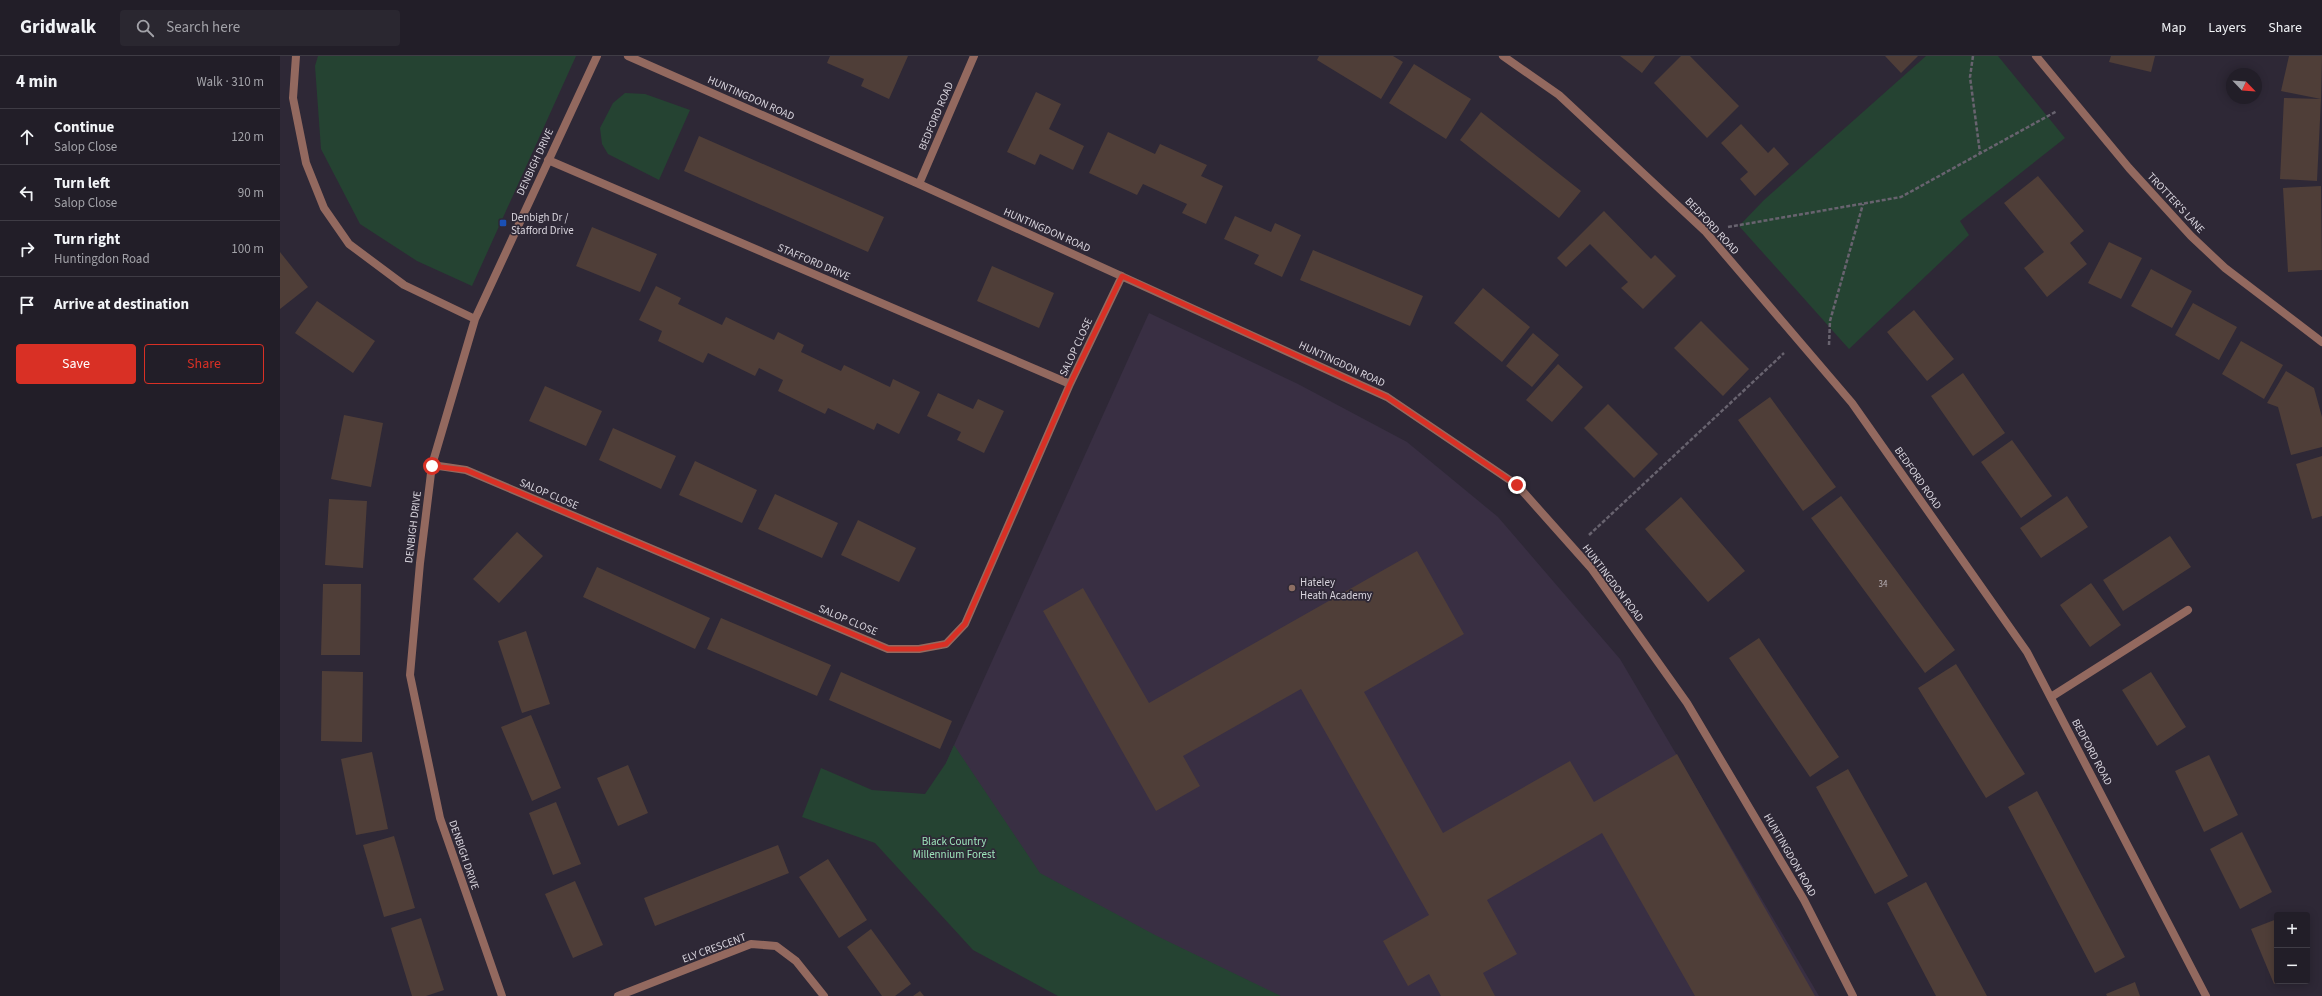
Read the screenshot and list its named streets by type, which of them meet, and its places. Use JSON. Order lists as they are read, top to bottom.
{
  "streets": {
    "street": [
      "HUNTINGDON ROAD",
      "BEDFORD ROAD",
      "DENBIGH DRIVE",
      "TROTTER'S LANE",
      "STAFFORD DRIVE",
      "SALOP CLOSE",
      "ELY CRESCENT"
    ]
  },
  "crossings": [
    ["HUNTINGDON ROAD", "BEDFORD ROAD"],
    ["HUNTINGDON ROAD", "SALOP CLOSE"],
    ["DENBIGH DRIVE", "STAFFORD DRIVE"],
    ["DENBIGH DRIVE", "SALOP CLOSE"],
    ["STAFFORD DRIVE", "SALOP CLOSE"]
  ],
  "parks": ["Black Country Millennium Forest"],
  "places": {
    "transit": ["Denbigh Dr / Stafford Drive"],
    "other": ["Hateley Heath Academy"]
  },
  "house_numbers": ["34"],
  "north": "bottom right",
  "page": {
    "header": "Gridwalk",
    "search": "Search here",
    "nav": ["Map", "Layers", "Share"],
    "heading": ["4 min", "Walk · 310 m"],
    "list": [
      ["Continue", "Salop Close", "120 m"],
      ["Turn left", "Salop Close", "90 m"],
      ["Turn right", "Huntingdon Road", "100 m"],
      "Arrive at destination"
    ],
    "buttons": ["Save", "Share"],
    "map_buttons": ["+", "−"]
  }
}
